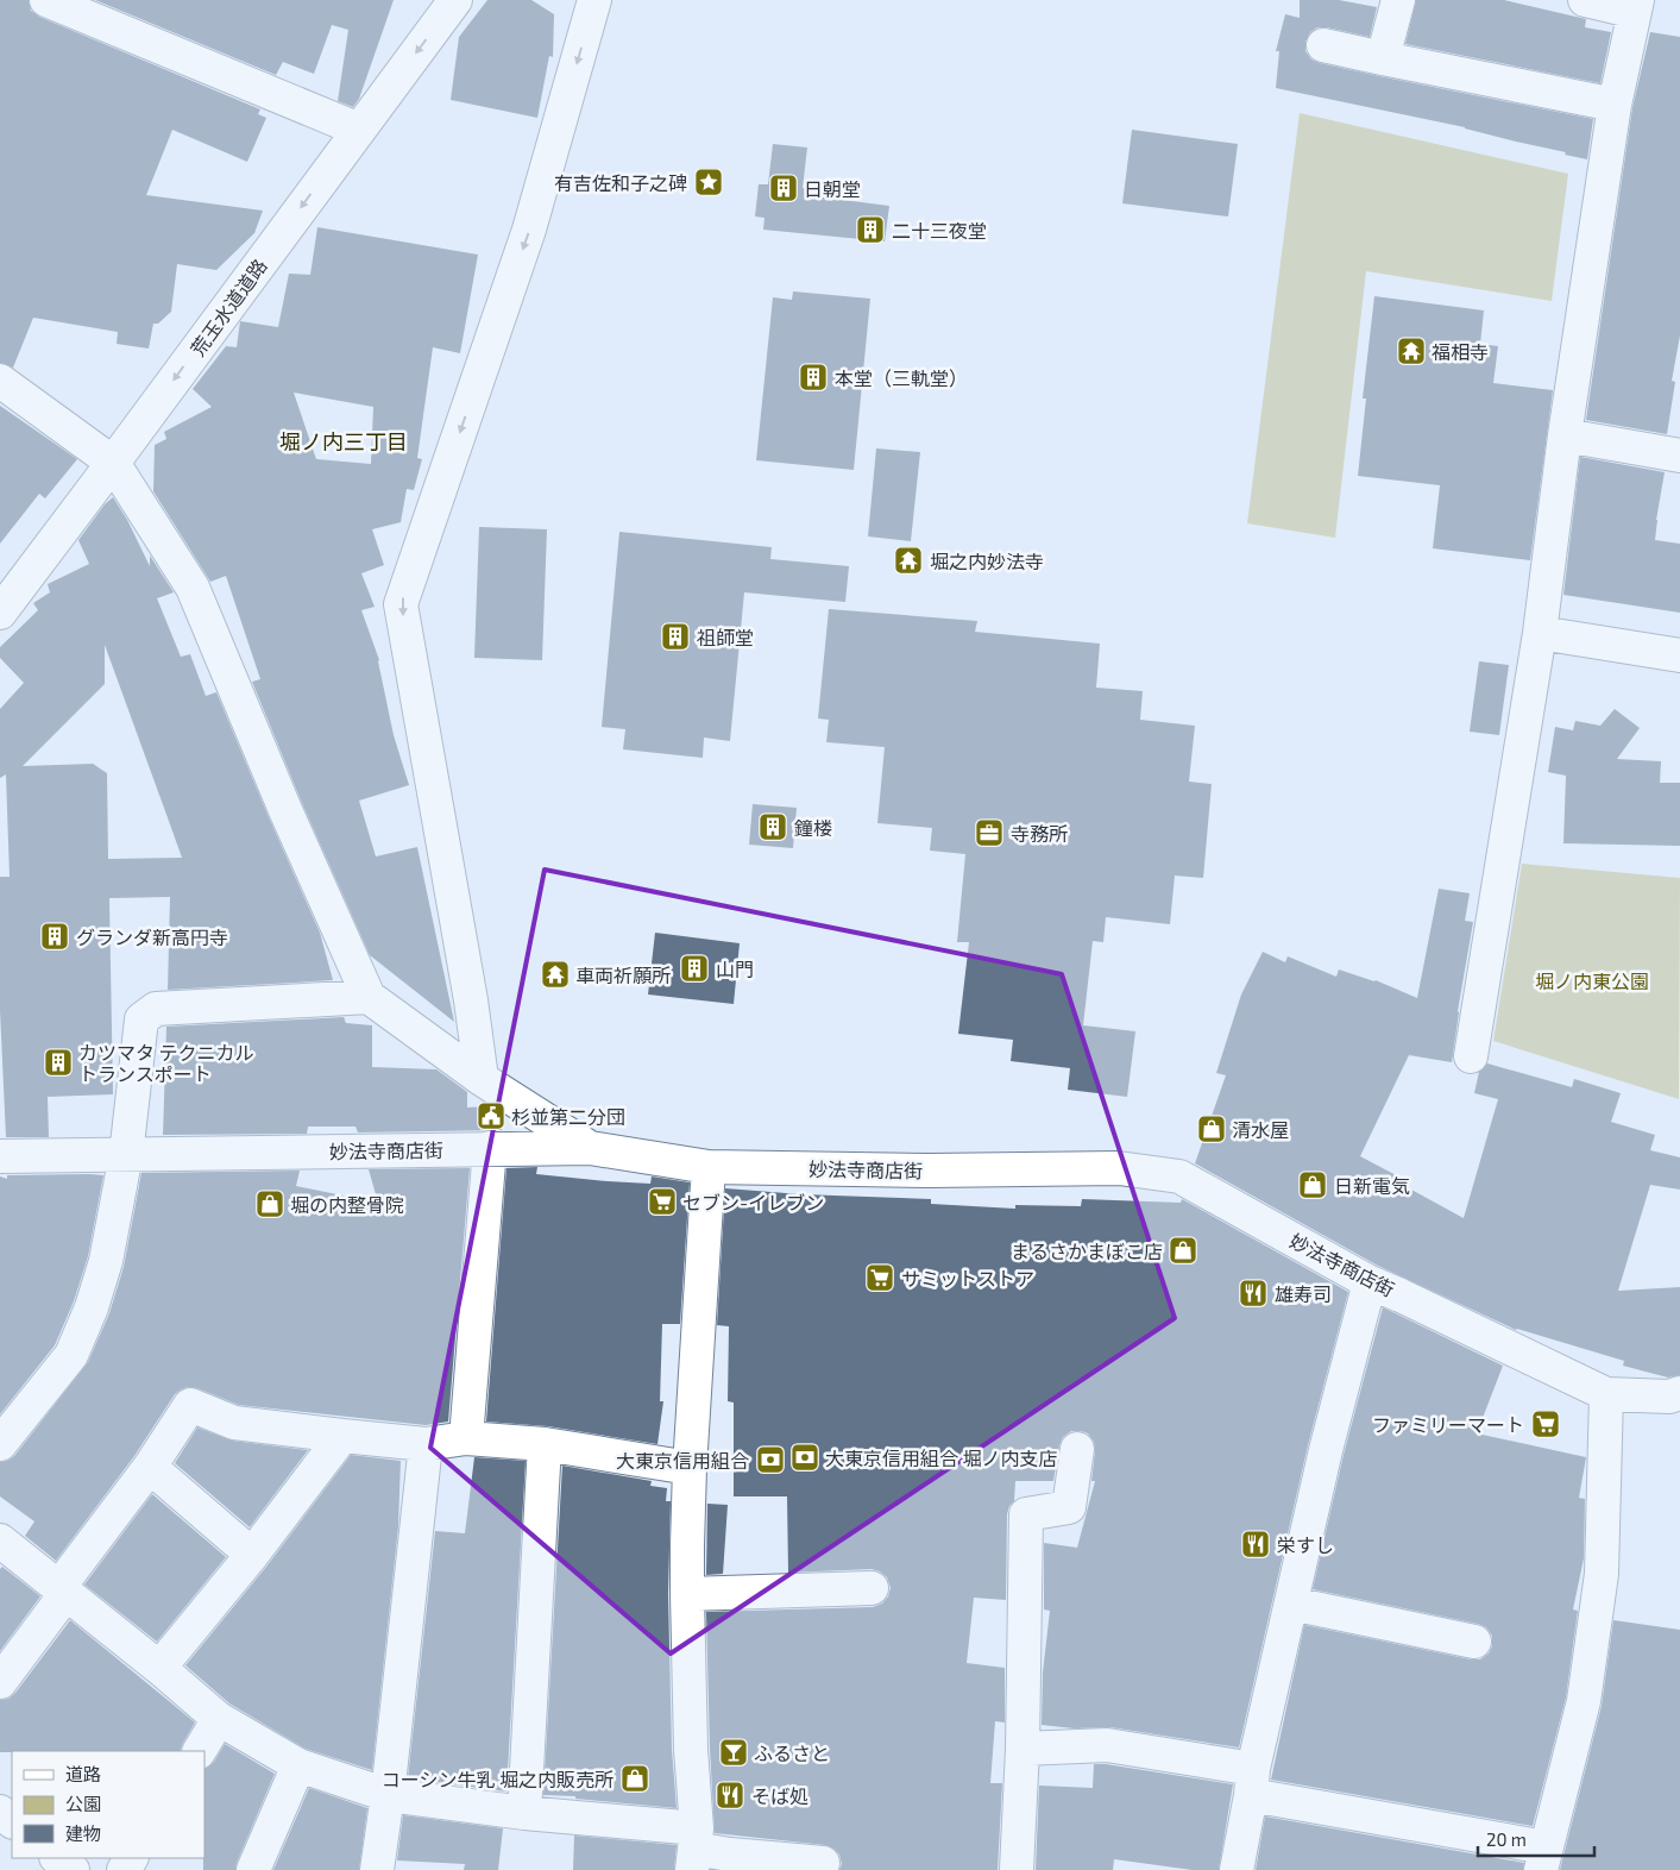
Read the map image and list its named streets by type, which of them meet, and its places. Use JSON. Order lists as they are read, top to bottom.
{
  "streets": {
    "street": ["荒玉水道道路", "妙法寺商店街"]
  },
  "one_way": ["荒玉水道道路"],
  "districts": ["堀ノ内三丁目"],
  "parks": ["堀ノ内東公園"],
  "places": {
    "place": ["有吉佐和子之碑"],
    "building": [
      "日朝堂",
      "二十三夜堂",
      "本堂（三軌堂）",
      "祖師堂",
      "鐘楼",
      "グランダ新高円寺",
      "山門",
      "カツマタ テクニカル トランスポート"
    ],
    "temple": ["福相寺", "堀之内妙法寺", "車両祈願所"],
    "office": ["寺務所"],
    "public building": ["杉並第二分団"],
    "shop": [
      "清水屋",
      "日新電気",
      "堀の内整骨院",
      "まるさかまぼこ店",
      "コーシン牛乳 堀之内販売所"
    ],
    "supermarket": ["セブン-イレブン", "サミットストア", "ファミリーマート"],
    "restaurant": ["雄寿司", "栄すし", "そば処"],
    "bank": ["大東京信用組合 堀ノ内支店", "大東京信用組合"],
    "bar": ["ふるさと"]
  },
  "legend": ["道路", "公園", "建物"],
  "scale_bar": "20 m"
}
